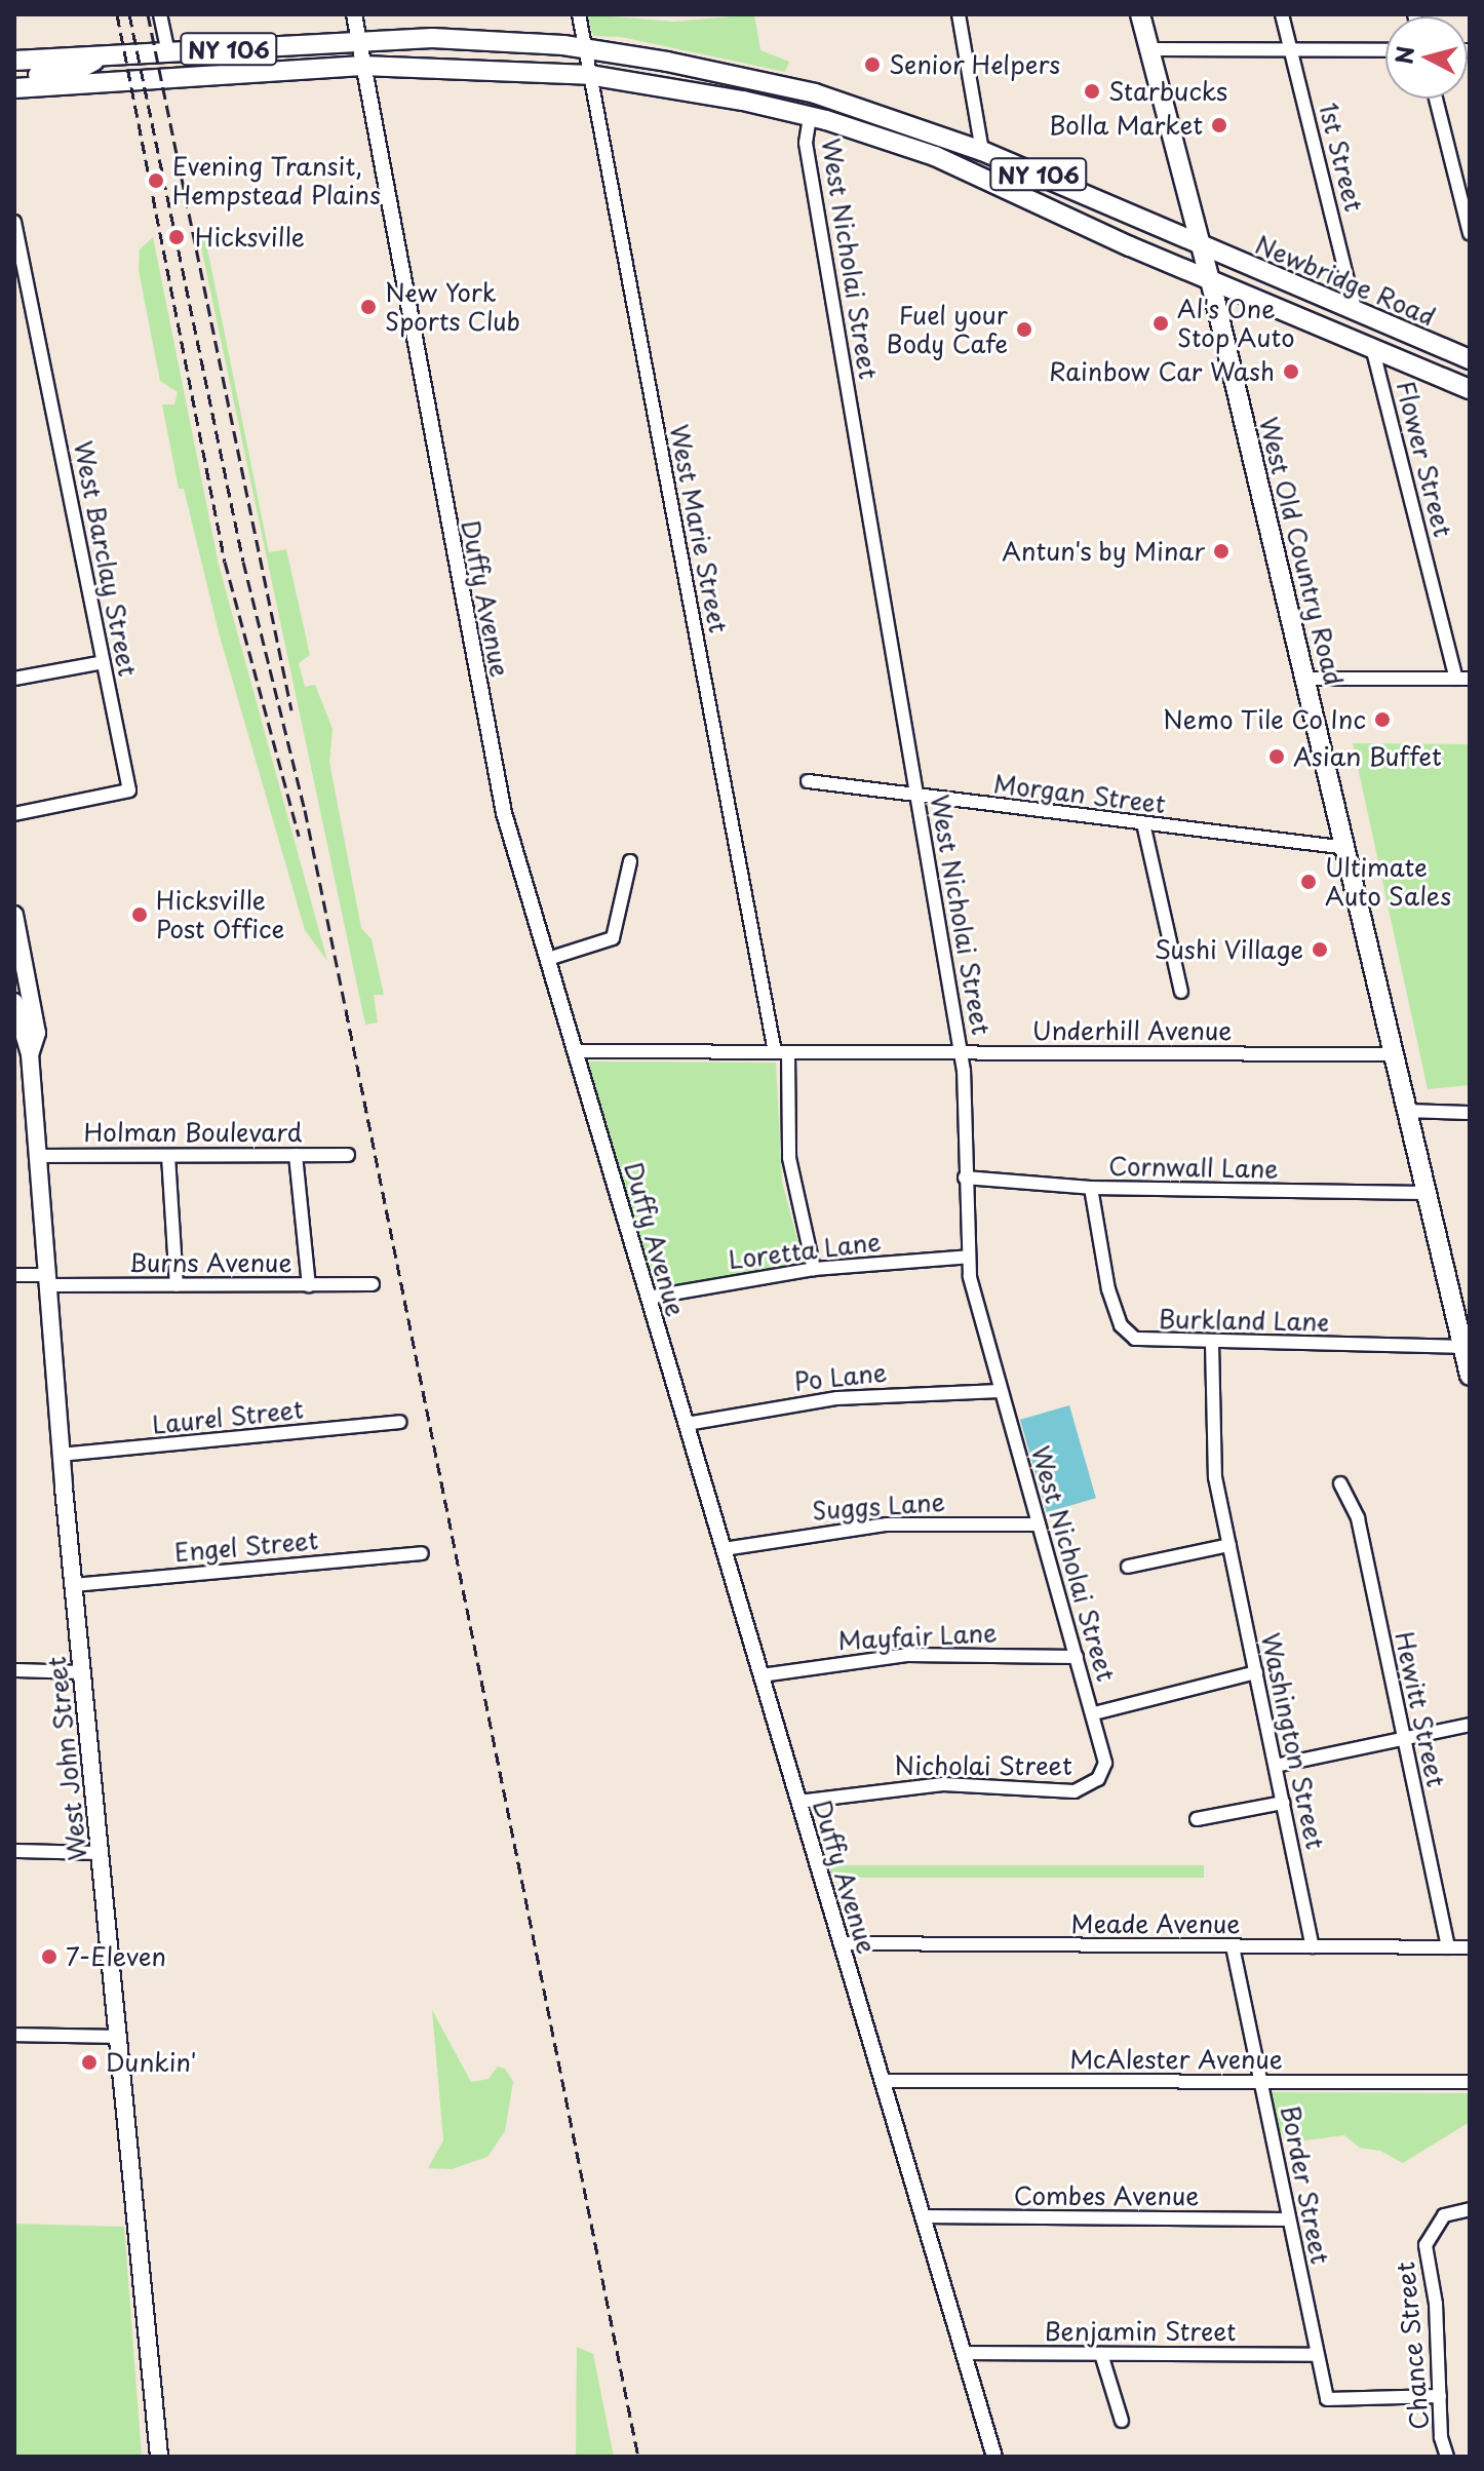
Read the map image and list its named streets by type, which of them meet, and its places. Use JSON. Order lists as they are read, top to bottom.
{
  "streets": {
    "main road": [
      "NY 106",
      "Newbridge Road",
      "West Old Country Road",
      "West John Street"
    ],
    "street": [
      "1st Street",
      "West Nicholai Street",
      "Flower Street",
      "West Marie Street",
      "West Barclay Street",
      "Duffy Avenue",
      "Morgan Street",
      "Underhill Avenue",
      "Holman Boulevard",
      "Cornwall Lane",
      "Loretta Lane",
      "Burns Avenue",
      "Burkland Lane",
      "Po Lane",
      "Laurel Street",
      "Suggs Lane",
      "Engel Street",
      "Mayfair Lane",
      "Hewitt Street",
      "Washington Street",
      "Nicholai Street",
      "Meade Avenue",
      "McAlester Avenue",
      "Border Street",
      "Combes Avenue",
      "Benjamin Street",
      "Chance Street"
    ]
  },
  "crossings": [
    ["NY 106", "West Nicholai Street"],
    ["NY 106", "Newbridge Road"],
    ["NY 106", "West Marie Street"],
    ["NY 106", "West Old Country Road"],
    ["NY 106", "Duffy Avenue"],
    ["1st Street", "Newbridge Road"],
    ["West Nicholai Street", "Morgan Street"],
    ["West Nicholai Street", "Underhill Avenue"],
    ["West Nicholai Street", "Cornwall Lane"],
    ["West Nicholai Street", "Loretta Lane"],
    ["West Nicholai Street", "Po Lane"],
    ["West Nicholai Street", "Suggs Lane"],
    ["West Nicholai Street", "Mayfair Lane"],
    ["West Nicholai Street", "Nicholai Street"],
    ["Newbridge Road", "Flower Street"],
    ["Newbridge Road", "West Old Country Road"],
    ["West Marie Street", "Underhill Avenue"],
    ["West Marie Street", "Loretta Lane"],
    ["West Old Country Road", "Morgan Street"],
    ["West Old Country Road", "Underhill Avenue"],
    ["West Old Country Road", "Cornwall Lane"],
    ["West Old Country Road", "Burkland Lane"],
    ["Duffy Avenue", "Underhill Avenue"],
    ["Duffy Avenue", "Loretta Lane"],
    ["Duffy Avenue", "Po Lane"],
    ["Duffy Avenue", "Suggs Lane"],
    ["Duffy Avenue", "Mayfair Lane"],
    ["Duffy Avenue", "Nicholai Street"],
    ["Duffy Avenue", "Meade Avenue"],
    ["Duffy Avenue", "McAlester Avenue"],
    ["Duffy Avenue", "Combes Avenue"],
    ["Duffy Avenue", "Benjamin Street"],
    ["Holman Boulevard", "West John Street"],
    ["Cornwall Lane", "Burkland Lane"],
    ["Burns Avenue", "West John Street"],
    ["Burkland Lane", "Washington Street"],
    ["Laurel Street", "West John Street"],
    ["Engel Street", "West John Street"],
    ["Hewitt Street", "Meade Avenue"],
    ["Washington Street", "Meade Avenue"],
    ["Meade Avenue", "Border Street"],
    ["McAlester Avenue", "Border Street"],
    ["Border Street", "Combes Avenue"],
    ["Border Street", "Benjamin Street"],
    ["Border Street", "Chance Street"]
  ],
  "places": [
    "Senior Helpers",
    "Starbucks",
    "Bolla Market",
    "Evening Transit, Hempstead Plains",
    "Hicksville",
    "New York Sports Club",
    "Al's One Stop Auto",
    "Fuel your Body Cafe",
    "Rainbow Car Wash",
    "Antun's by Minar",
    "Nemo Tile Co Inc",
    "Asian Buffet",
    "Ultimate Auto Sales",
    "Hicksville Post Office",
    "Sushi Village",
    "7-Eleven",
    "Dunkin'"
  ],
  "north": "left"
}
